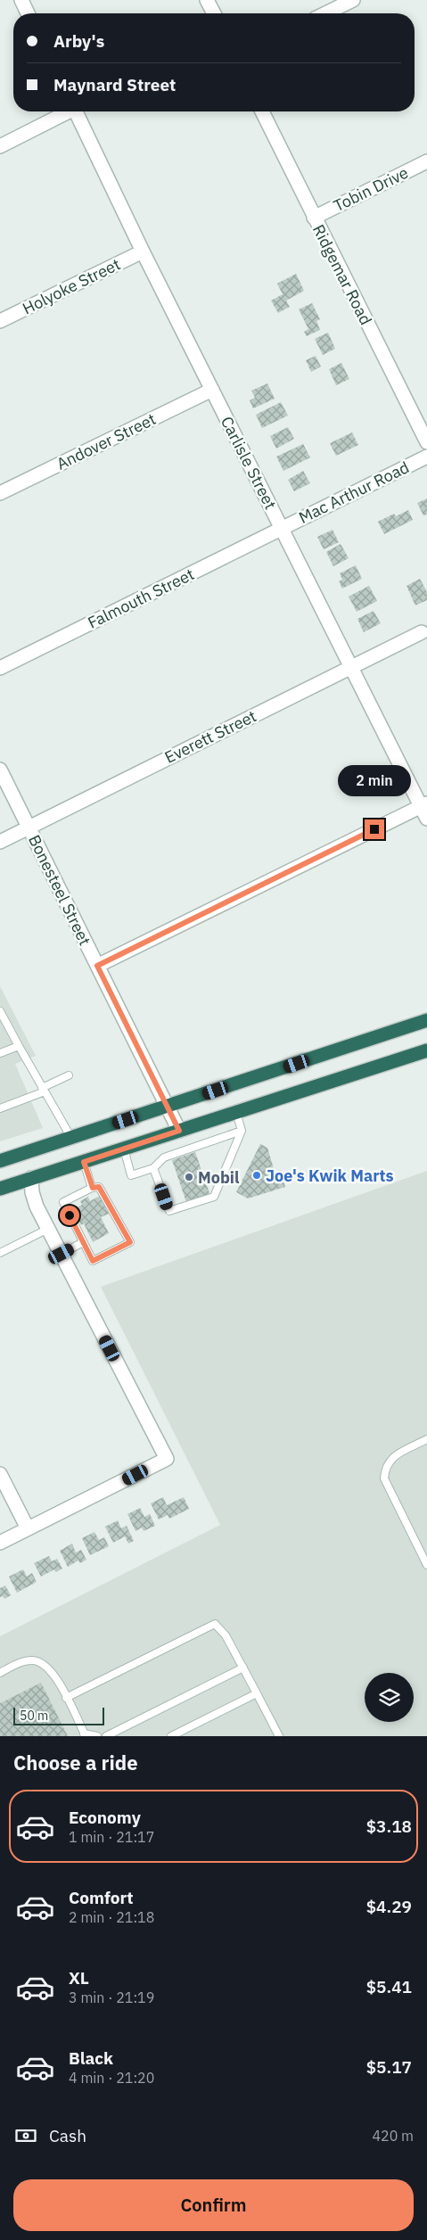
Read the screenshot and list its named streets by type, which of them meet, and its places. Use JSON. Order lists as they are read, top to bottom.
{
  "streets": {
    "street": [
      "Tobin Drive",
      "Ridgemar Road",
      "Holyoke Street",
      "Andover Street",
      "Carlisle Street",
      "Mac Arthur Road",
      "Falmouth Street",
      "Everett Street",
      "Bonesteel Street"
    ]
  },
  "crossings": [
    ["Tobin Drive", "Ridgemar Road"],
    ["Holyoke Street", "Carlisle Street"],
    ["Andover Street", "Carlisle Street"],
    ["Carlisle Street", "Mac Arthur Road"],
    ["Carlisle Street", "Falmouth Street"],
    ["Carlisle Street", "Everett Street"],
    ["Mac Arthur Road", "Falmouth Street"],
    ["Everett Street", "Bonesteel Street"]
  ],
  "places": ["Joe's Kwik Marts", "Mobil"],
  "scale_bar": "50 m",
  "page": {
    "banner": ["Arby's", "Maynard Street"],
    "bubble": "2 min",
    "scale": "50 m",
    "heading": "Choose a ride",
    "list": [
      {
        "name": "Economy",
        "note": "1 min · 21:17",
        "value": "$3.18"
      },
      {
        "name": "Comfort",
        "note": "2 min · 21:18",
        "value": "$4.29"
      },
      {
        "name": "XL",
        "note": "3 min · 21:19",
        "value": "$5.41"
      },
      {
        "name": "Black",
        "note": "4 min · 21:20",
        "value": "$5.17"
      }
    ],
    "pay": ["Cash", "420 m"],
    "buttons": "Confirm"
  }
}
